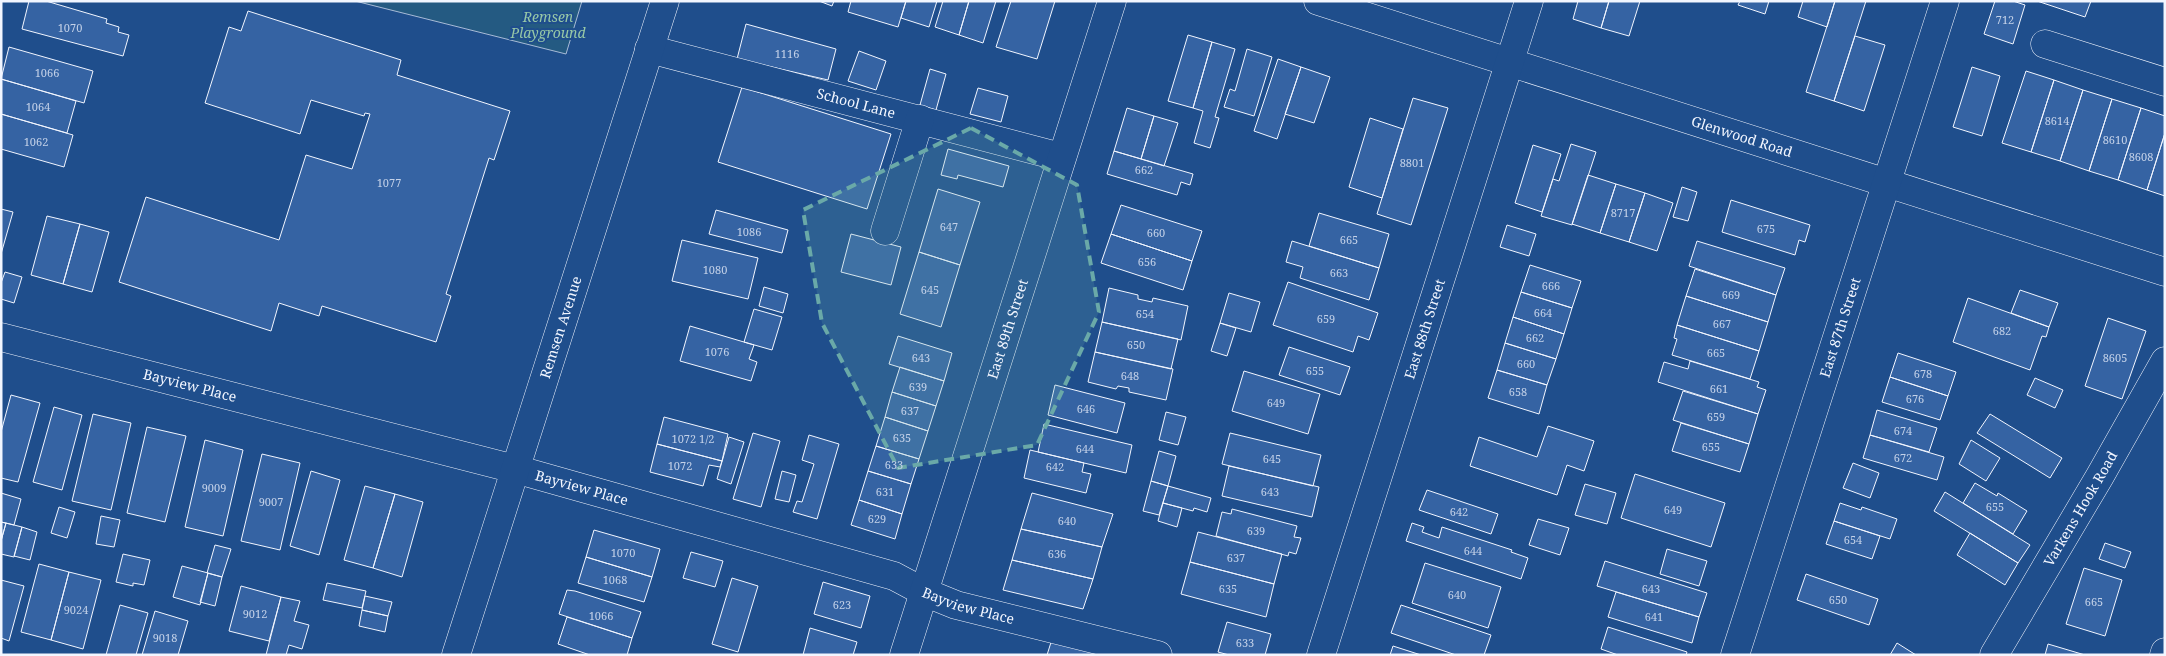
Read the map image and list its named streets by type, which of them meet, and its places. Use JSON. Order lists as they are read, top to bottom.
{
  "streets": {
    "street": [
      "School Lane",
      "Glenwood Road",
      "Remsen Avenue",
      "East 89th Street",
      "East 88th Street",
      "East 87th Street",
      "Bayview Place",
      "Varkens Hook Road"
    ]
  },
  "crossings": [
    ["School Lane", "Remsen Avenue"],
    ["School Lane", "East 89th Street"],
    ["Glenwood Road", "East 88th Street"],
    ["Glenwood Road", "East 87th Street"],
    ["Remsen Avenue", "Bayview Place"],
    ["East 89th Street", "Bayview Place"]
  ],
  "parks": ["Remsen Playground"],
  "house_numbers": [
    "712",
    "1070",
    "1116",
    "1066",
    "1064",
    "8614",
    "8610",
    "1062",
    "8608",
    "8801",
    "662",
    "1077",
    "8717",
    "647",
    "675",
    "1086",
    "660",
    "665",
    "656",
    "1080",
    "663",
    "666",
    "645",
    "669",
    "664",
    "654",
    "659",
    "667",
    "682",
    "662",
    "650",
    "1076",
    "665",
    "643",
    "8605",
    "660",
    "655",
    "678",
    "648",
    "639",
    "661",
    "658",
    "676",
    "649",
    "646",
    "637",
    "659",
    "674",
    "635",
    "1072 1/2",
    "655",
    "644",
    "672",
    "645",
    "633",
    "1072",
    "642",
    "9009",
    "631",
    "643",
    "9007",
    "655",
    "649",
    "642",
    "629",
    "640",
    "639",
    "654",
    "644",
    "1070",
    "636",
    "637",
    "1068",
    "635",
    "643",
    "640",
    "650",
    "665",
    "623",
    "9024",
    "9012",
    "1066",
    "641",
    "9018",
    "633"
  ]
}
